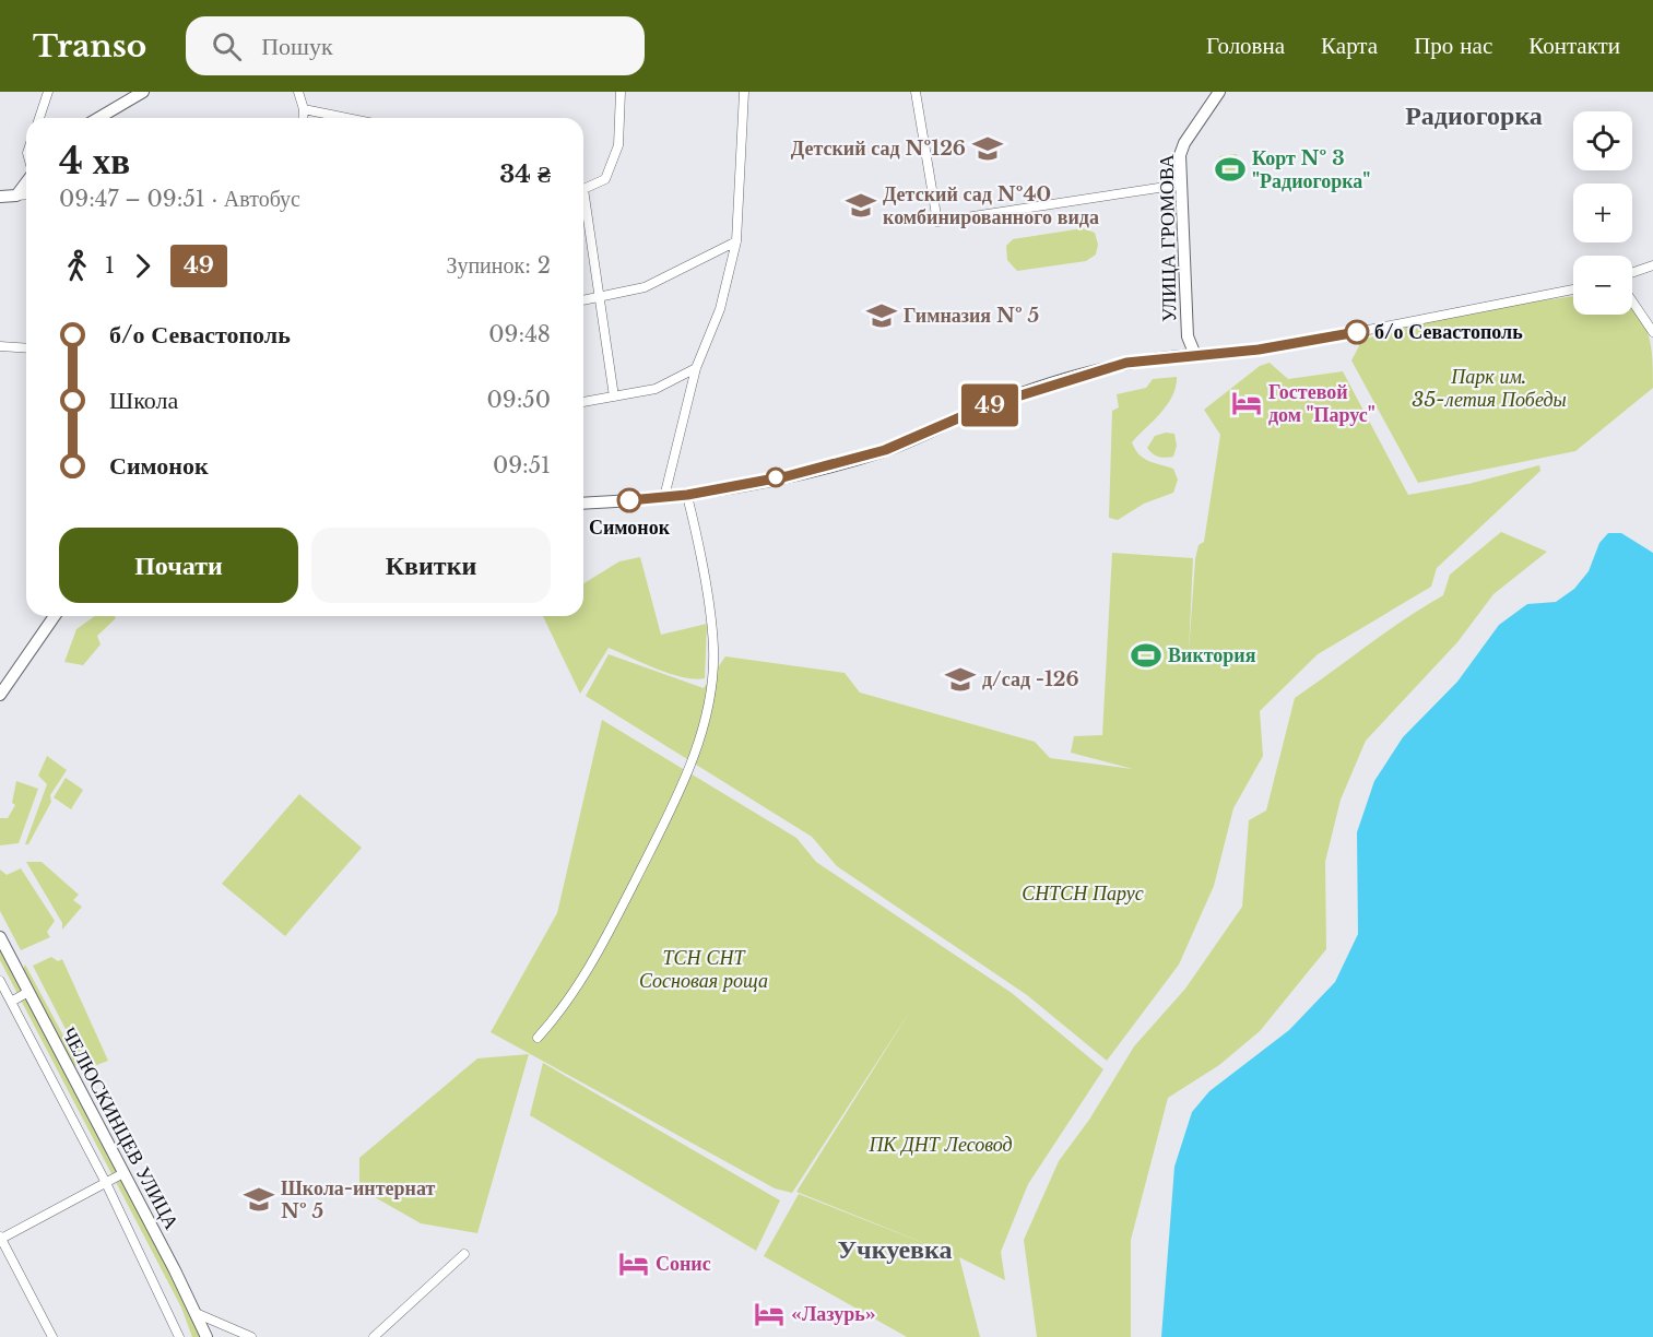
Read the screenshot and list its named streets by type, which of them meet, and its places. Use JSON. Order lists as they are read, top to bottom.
{
  "streets": {
    "street": ["УЛИЦА ГРОМОВА", "ЧЕЛЮСКИНЦЕВ УЛИЦА"]
  },
  "districts": ["Радиогорка", "Учкуевка"],
  "parks": [
    "Парк им. 35-летия Победы",
    "СНТСН Парус",
    "ТСН СНТ Сосновая роща",
    "ПК ДНТ Лесовод"
  ],
  "places": {
    "school or university": [
      "Детский сад №126",
      "Детский сад №40 комбинированного вида",
      "Гимназия № 5",
      "д/сад -126",
      "Школа-интернат № 5"
    ],
    "sports": ["Корт № 3 \"Радиогорка\"", "Виктория"],
    "other": ["б/о Севастополь", "Симонок"],
    "hotel": ["Гостевой дом \"Парус\"", "Сонис", "«Лазурь»"]
  },
  "lines": ["bus line 49"],
  "page": {
    "header": "Transo",
    "search": "Пошук",
    "nav": [
      "Головна",
      "Карта",
      "Про нас",
      "Контакти"
    ],
    "on_map": "49",
    "map_buttons": ["+", "−"],
    "heading": ["4 хв", "09:47 – 09:51 · Автобус", "34 ₴"],
    "legs": ["1", "49", "Зупинок: 2"],
    "list": [
      {
        "name": "б/о Севастополь",
        "value": "09:48"
      },
      {
        "name": "Школа",
        "value": "09:50"
      },
      {
        "name": "Симонок",
        "value": "09:51"
      }
    ],
    "buttons": ["Почати", "Квитки"]
  }
}
